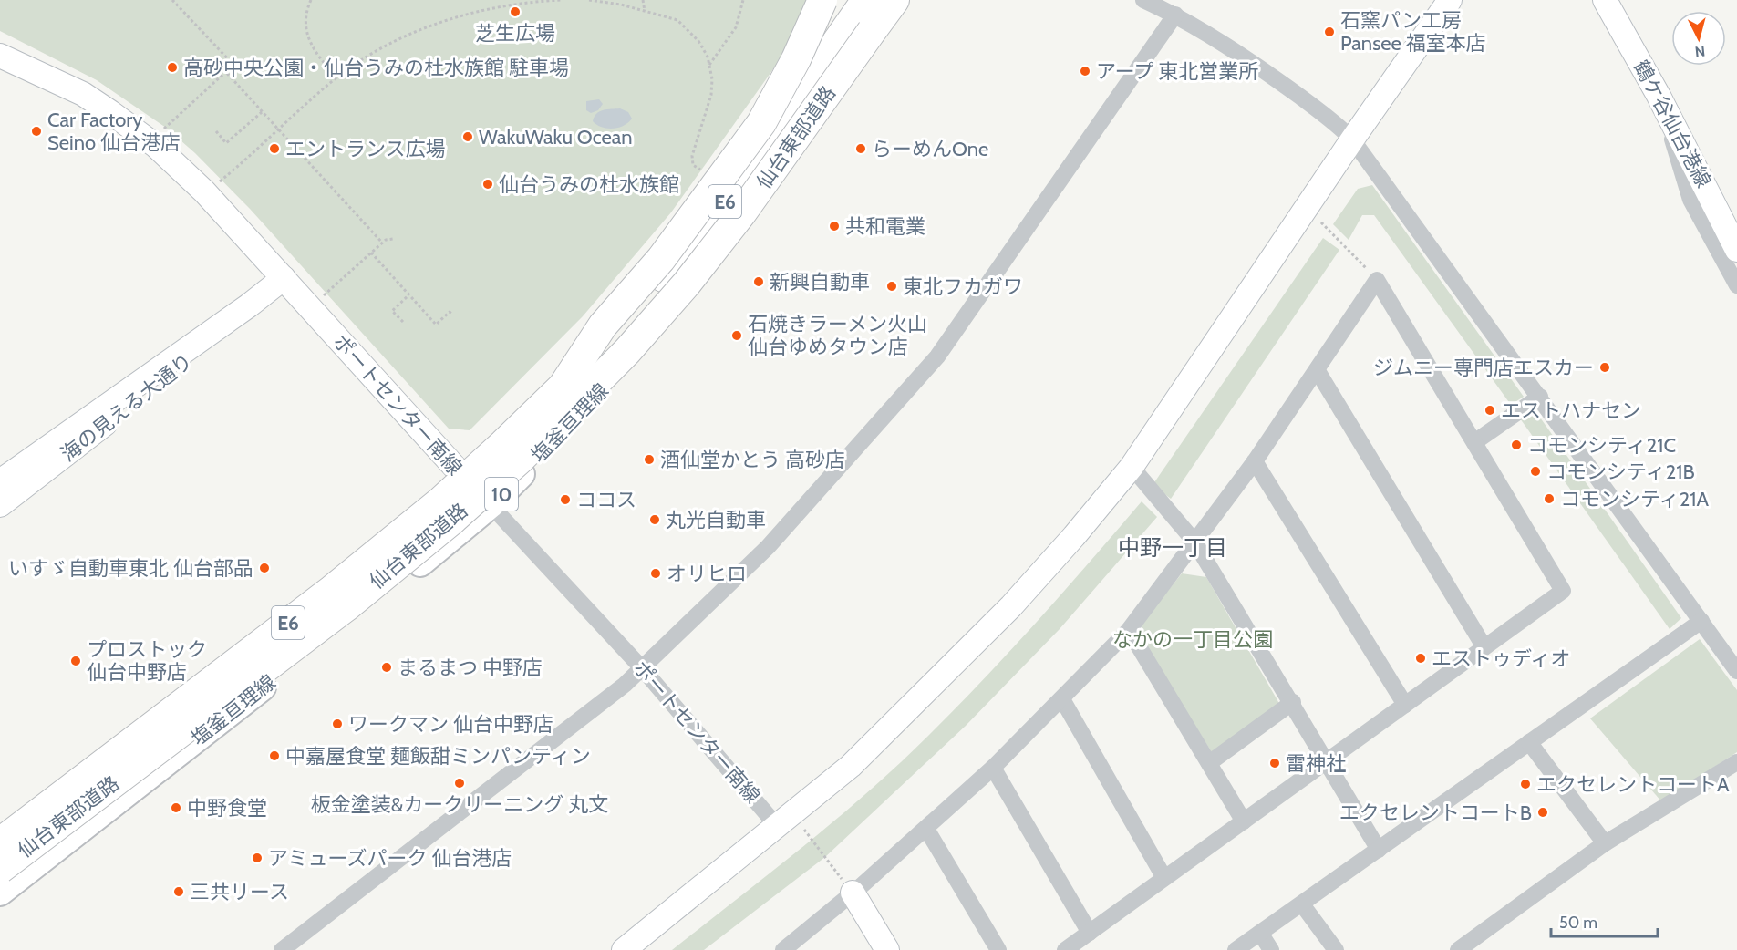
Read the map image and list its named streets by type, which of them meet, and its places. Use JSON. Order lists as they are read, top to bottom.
{
  "streets": {
    "highway": ["仙台東部道路", "E6"],
    "main road": ["塩釜亘理線", "10"],
    "street": ["鶴ケ谷仙台港線", "ポートセンター南線", "海の見える大通り"]
  },
  "crossings": [
    ["ポートセンター南線", "塩釜亘理線"]
  ],
  "districts": ["中野一丁目"],
  "parks": ["なかの一丁目公園"],
  "places": [
    "芝生広場",
    "石窯パン工房 Pansee 福室本店",
    "高砂中央公園・仙台うみの杜水族館 駐車場",
    "アープ 東北営業所",
    "Car Factory Seino 仙台港店",
    "WakuWaku Ocean",
    "エントランス広場",
    "らーめんOne",
    "仙台うみの杜水族館",
    "共和電業",
    "新興自動車",
    "東北フカガワ",
    "石焼きラーメン火山 仙台ゆめタウン店",
    "ジムニー専門店エスカー",
    "エストハナセン",
    "コモンシティ21C",
    "酒仙堂かとう 高砂店",
    "コモンシティ21B",
    "コモンシティ21A",
    "ココス",
    "丸光自動車",
    "いすゞ自動車東北 仙台部品",
    "オリヒロ",
    "エストゥディオ",
    "プロストック 仙台中野店",
    "まるまつ 中野店",
    "ワークマン 仙台中野店",
    "中嘉屋食堂 麺飯甜ミンパンティン",
    "雷神社",
    "板金塗装&カークリーニング 丸文",
    "エクセレントコートA",
    "中野食堂",
    "エクセレントコートB",
    "アミューズパーク 仙台港店",
    "三共リース"
  ],
  "scale_bar": "50 m",
  "north": "bottom"
}
